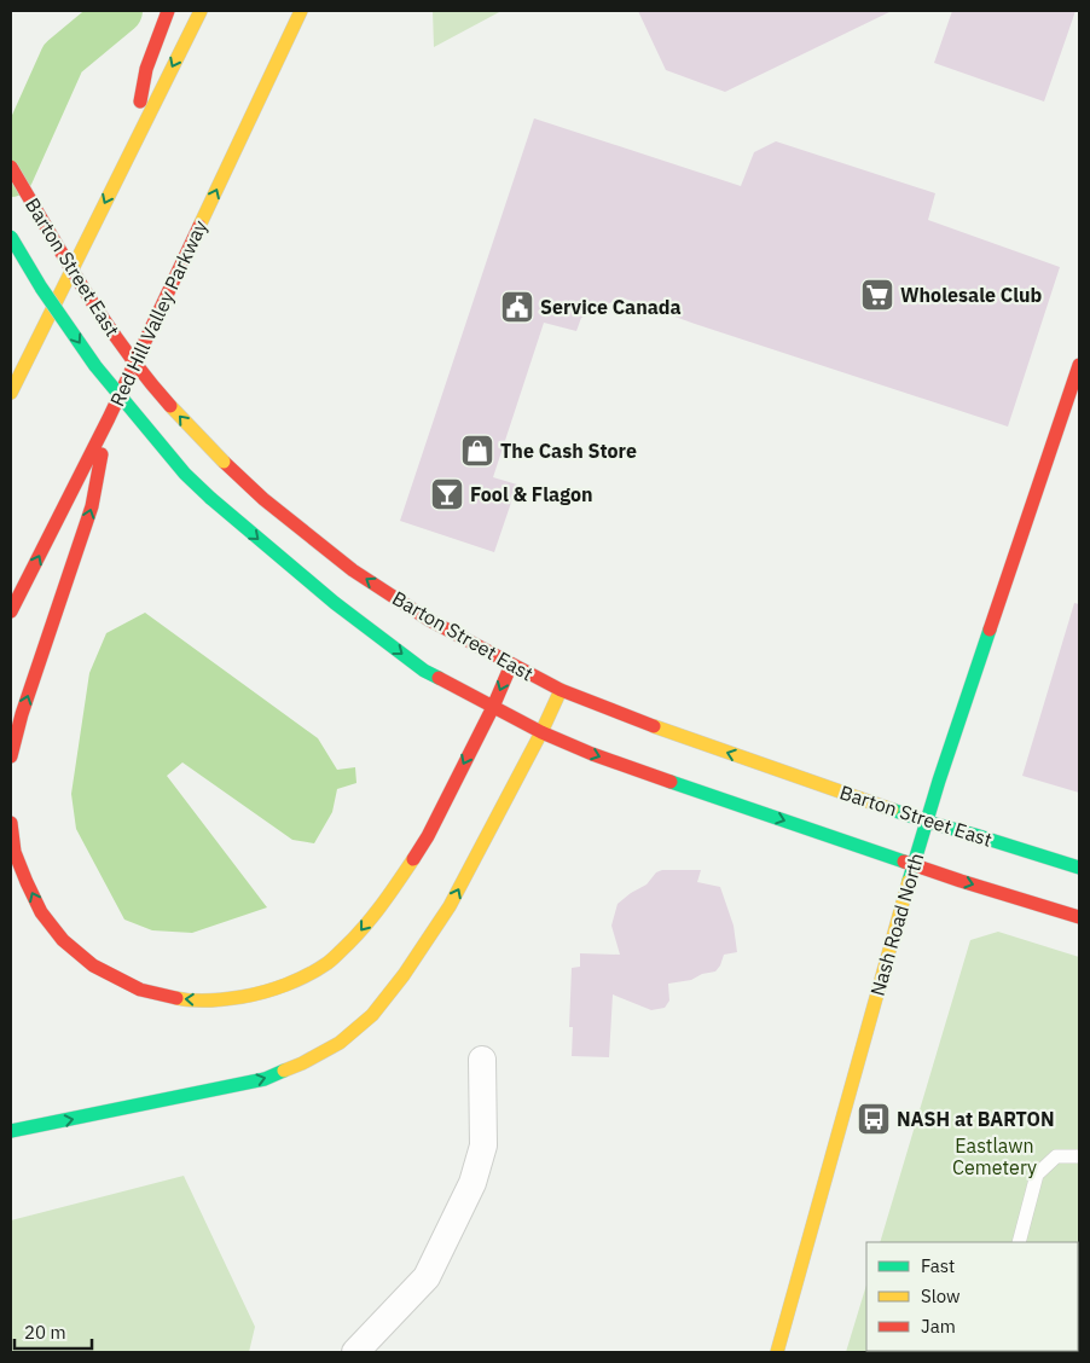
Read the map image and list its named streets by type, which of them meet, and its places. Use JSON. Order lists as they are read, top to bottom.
{
  "streets": {
    "main road": ["Barton Street East", "Red Hill Valley Parkway", "Nash Road North"]
  },
  "crossings": [
    ["Barton Street East", "Nash Road North"]
  ],
  "parks": ["Eastlawn Cemetery"],
  "places": {
    "supermarket": ["Wholesale Club"],
    "public building": ["Service Canada"],
    "shop": ["The Cash Store"],
    "bar": ["Fool & Flagon"],
    "bus stop": ["NASH at BARTON"]
  },
  "legend": ["Fast", "Slow", "Jam"],
  "scale_bar": "20 m"
}
